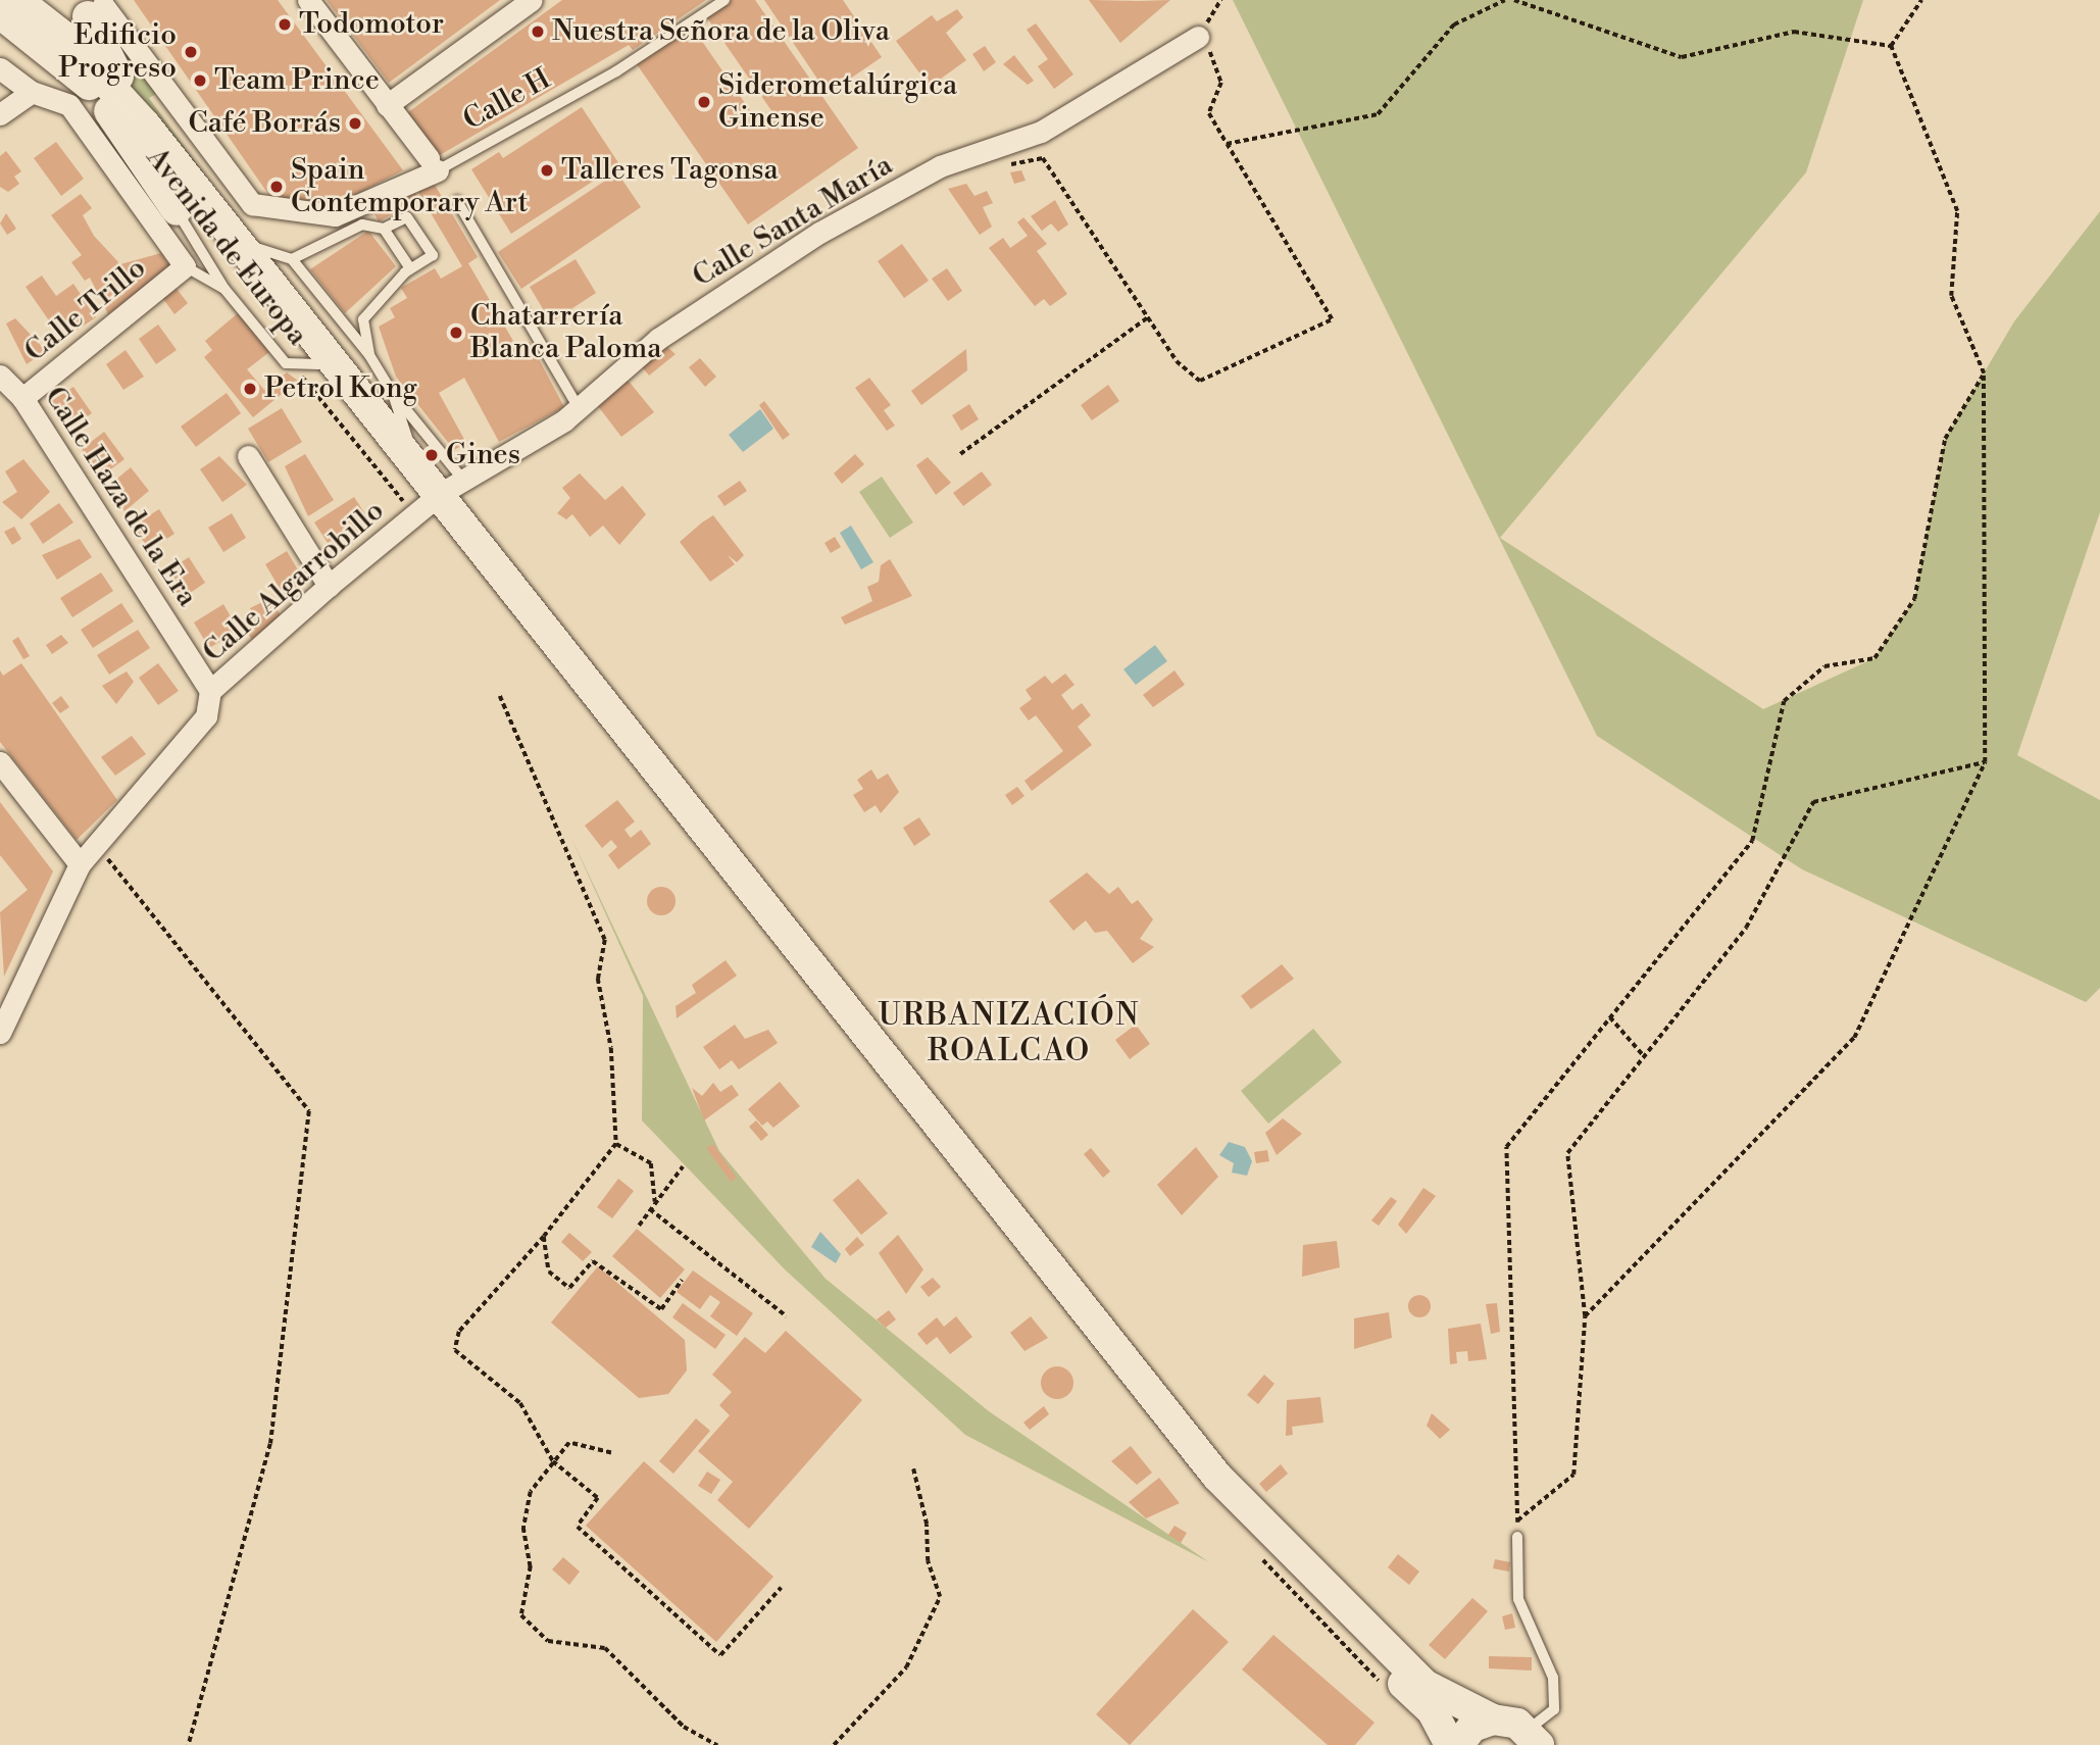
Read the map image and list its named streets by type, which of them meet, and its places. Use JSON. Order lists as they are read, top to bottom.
{
  "streets": {
    "main road": ["Avenida de Europa"],
    "street": [
      "Calle H",
      "Calle Santa María",
      "Calle Trillo",
      "Calle Haza de la Era",
      "Calle Algarrobillo"
    ]
  },
  "crossings": [
    ["Calle Santa María", "Avenida de Europa"],
    ["Calle Santa María", "Calle Algarrobillo"],
    ["Avenida de Europa", "Calle Algarrobillo"],
    ["Calle Trillo", "Calle Haza de la Era"],
    ["Calle Haza de la Era", "Calle Algarrobillo"]
  ],
  "districts": ["URBANIZACIÓN ROALCAO"],
  "places": [
    "Todomotor",
    "Nuestra Señora de la Oliva",
    "Edificio Progreso",
    "Team Prince",
    "Siderometalúrgica Ginense",
    "Café Borrás",
    "Talleres Tagonsa",
    "Spain Contemporary Art",
    "Chatarrería Blanca Paloma",
    "Petrol Kong",
    "Gines"
  ]
}
